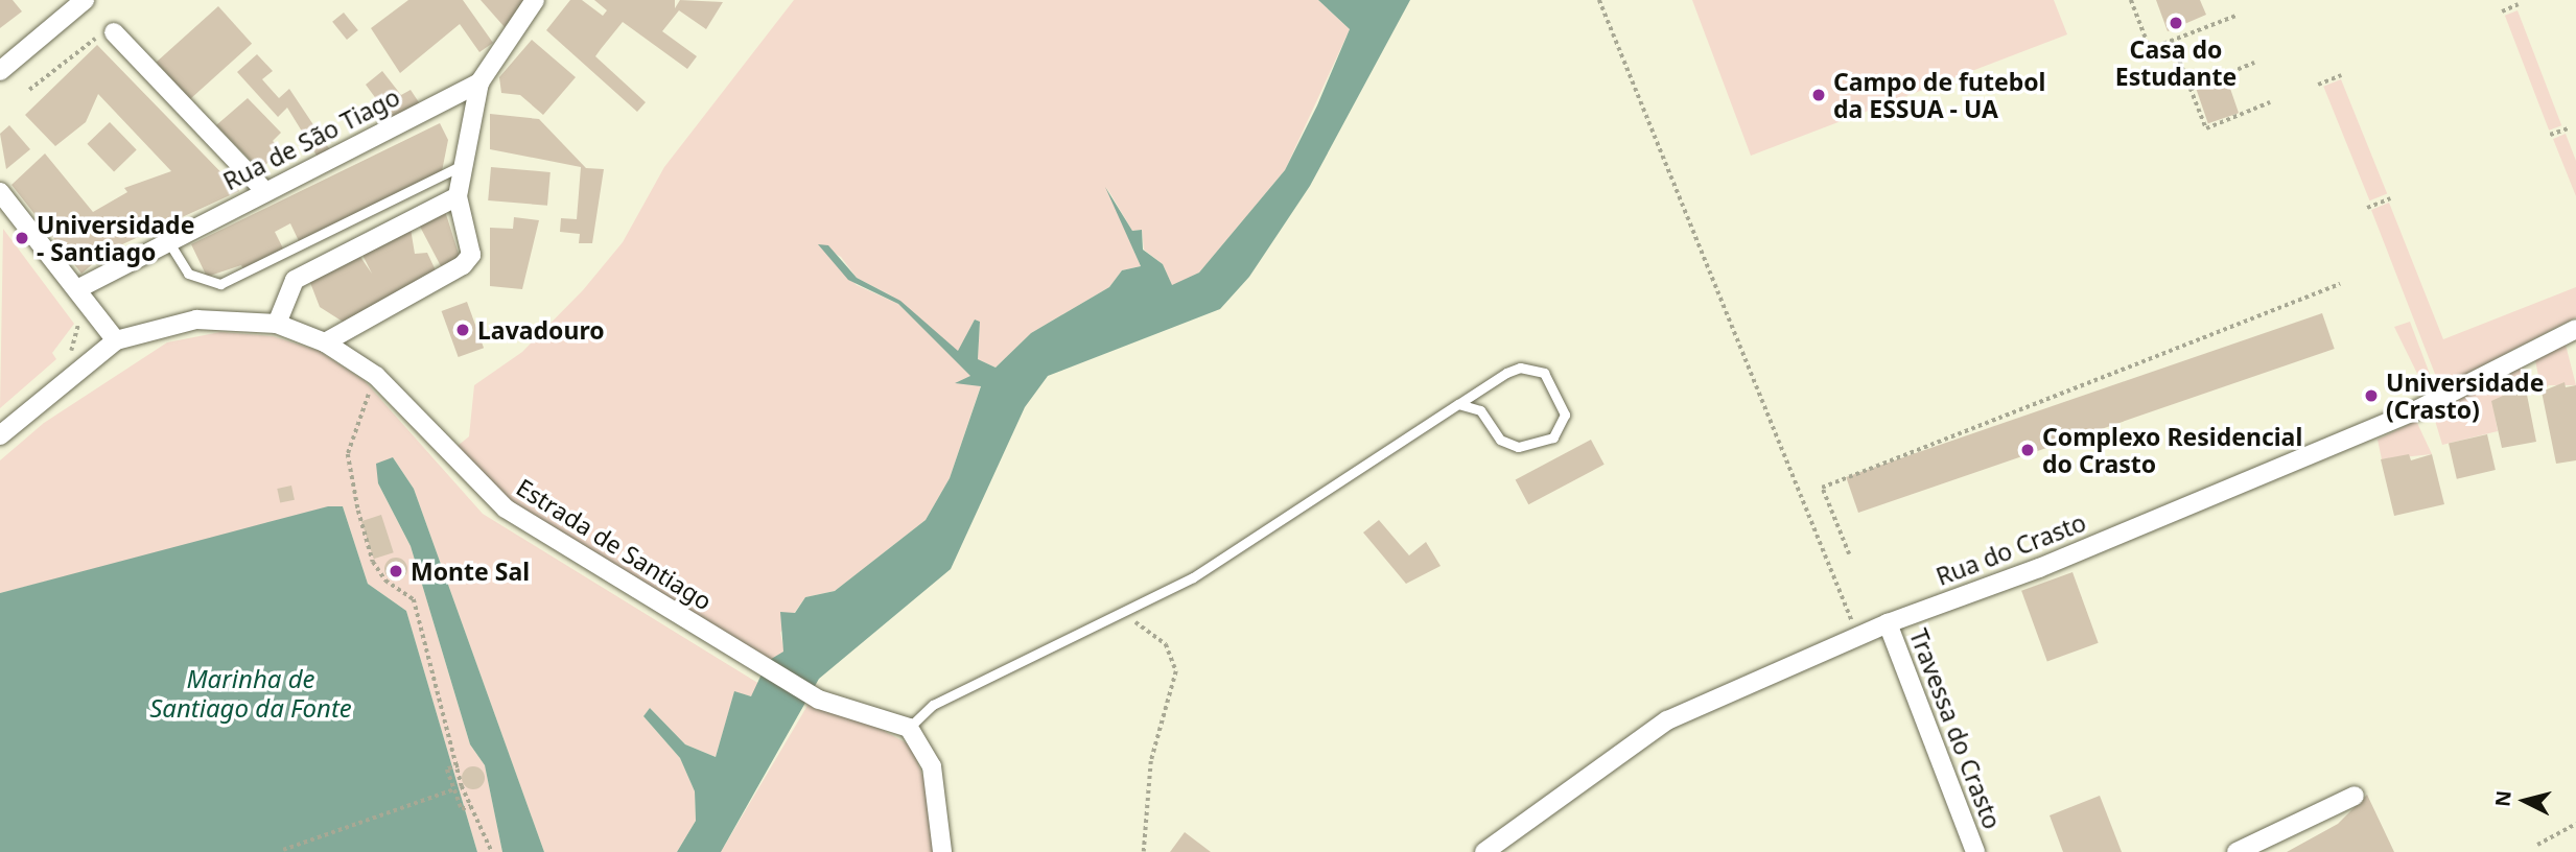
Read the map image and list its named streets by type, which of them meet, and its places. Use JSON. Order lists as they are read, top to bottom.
{
  "streets": {
    "street": [
      "Rua de São Tiago",
      "Estrada de Santiago",
      "Rua do Crasto",
      "Travessa do Crasto"
    ]
  },
  "crossings": [
    ["Rua do Crasto", "Travessa do Crasto"]
  ],
  "water": ["Marinha de Santiago da Fonte"],
  "places": [
    "Casa do Estudante",
    "Campo de futebol da ESSUA - UA",
    "Universidade - Santiago",
    "Lavadouro",
    "Universidade (Crasto)",
    "Complexo Residencial do Crasto",
    "Monte Sal"
  ],
  "north": "left"
}
